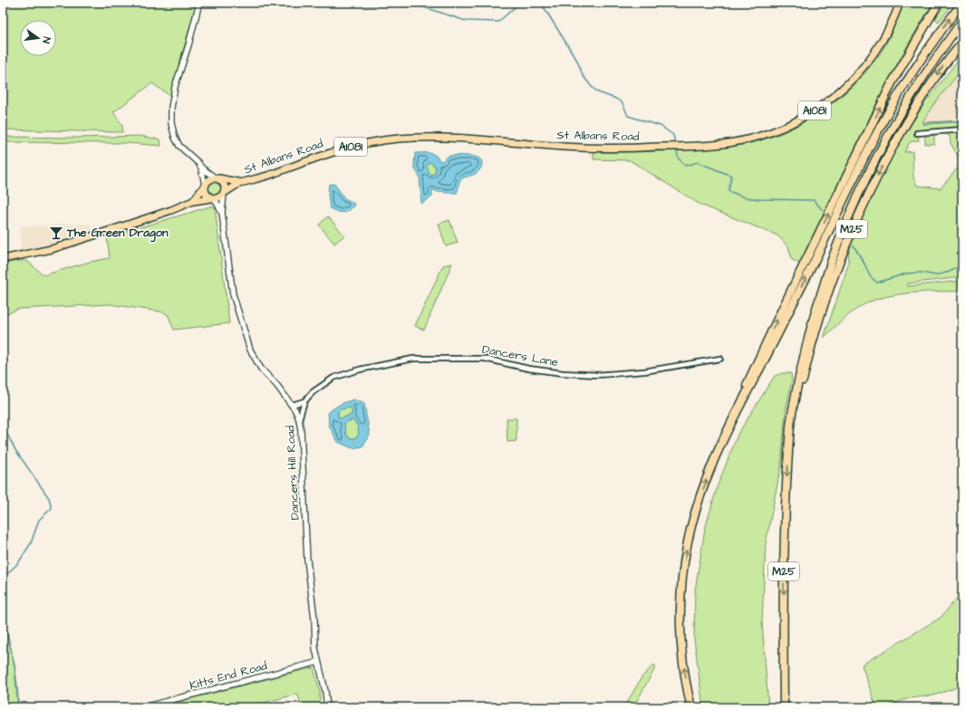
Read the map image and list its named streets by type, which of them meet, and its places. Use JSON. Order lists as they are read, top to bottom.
{
  "streets": {
    "highway": ["M25"],
    "main road": ["A1081", "St Albans Road"],
    "street": ["Dancers Lane", "Dancers Hill Road", "Kitts End Road"]
  },
  "crossings": [
    ["St Albans Road", "Dancers Hill Road"],
    ["Dancers Lane", "Dancers Hill Road"],
    ["Dancers Hill Road", "Kitts End Road"]
  ],
  "places": {
    "bar": ["The Green Dragon"]
  },
  "north": "right"
}
